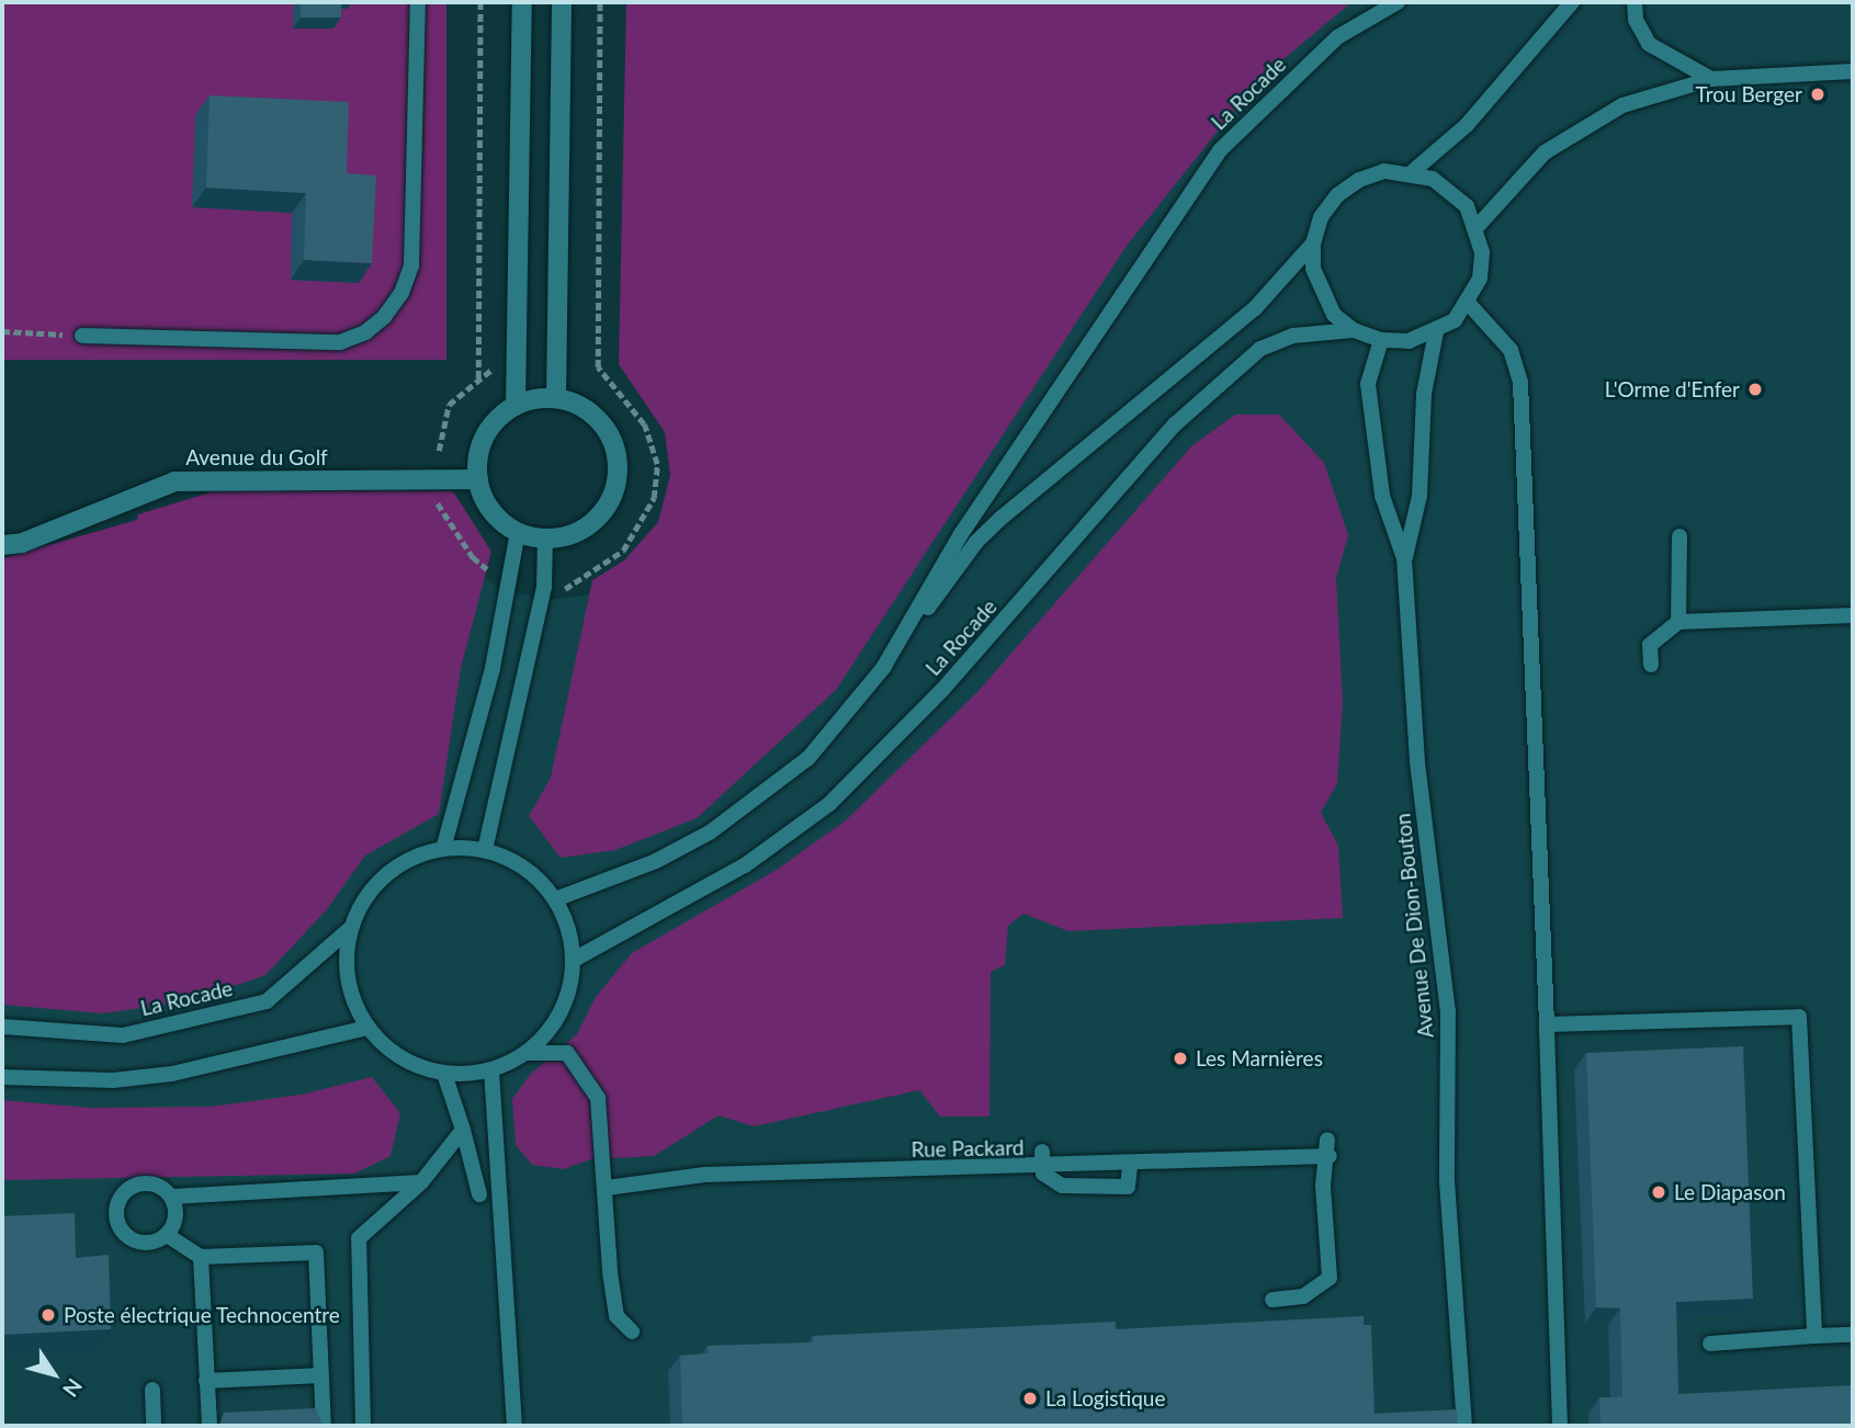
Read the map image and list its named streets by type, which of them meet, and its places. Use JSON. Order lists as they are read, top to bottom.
{
  "streets": {
    "street": ["Avenue du Golf"],
    "lane": ["La Rocade", "Avenue De Dion-Bouton", "Rue Packard"]
  },
  "crossings": [
    ["La Rocade", "Avenue De Dion-Bouton"]
  ],
  "places": [
    "Trou Berger",
    "L'Orme d'Enfer",
    "Les Marnières",
    "Le Diapason",
    "Poste électrique Technocentre",
    "La Logistique"
  ],
  "north": "bottom right"
}
